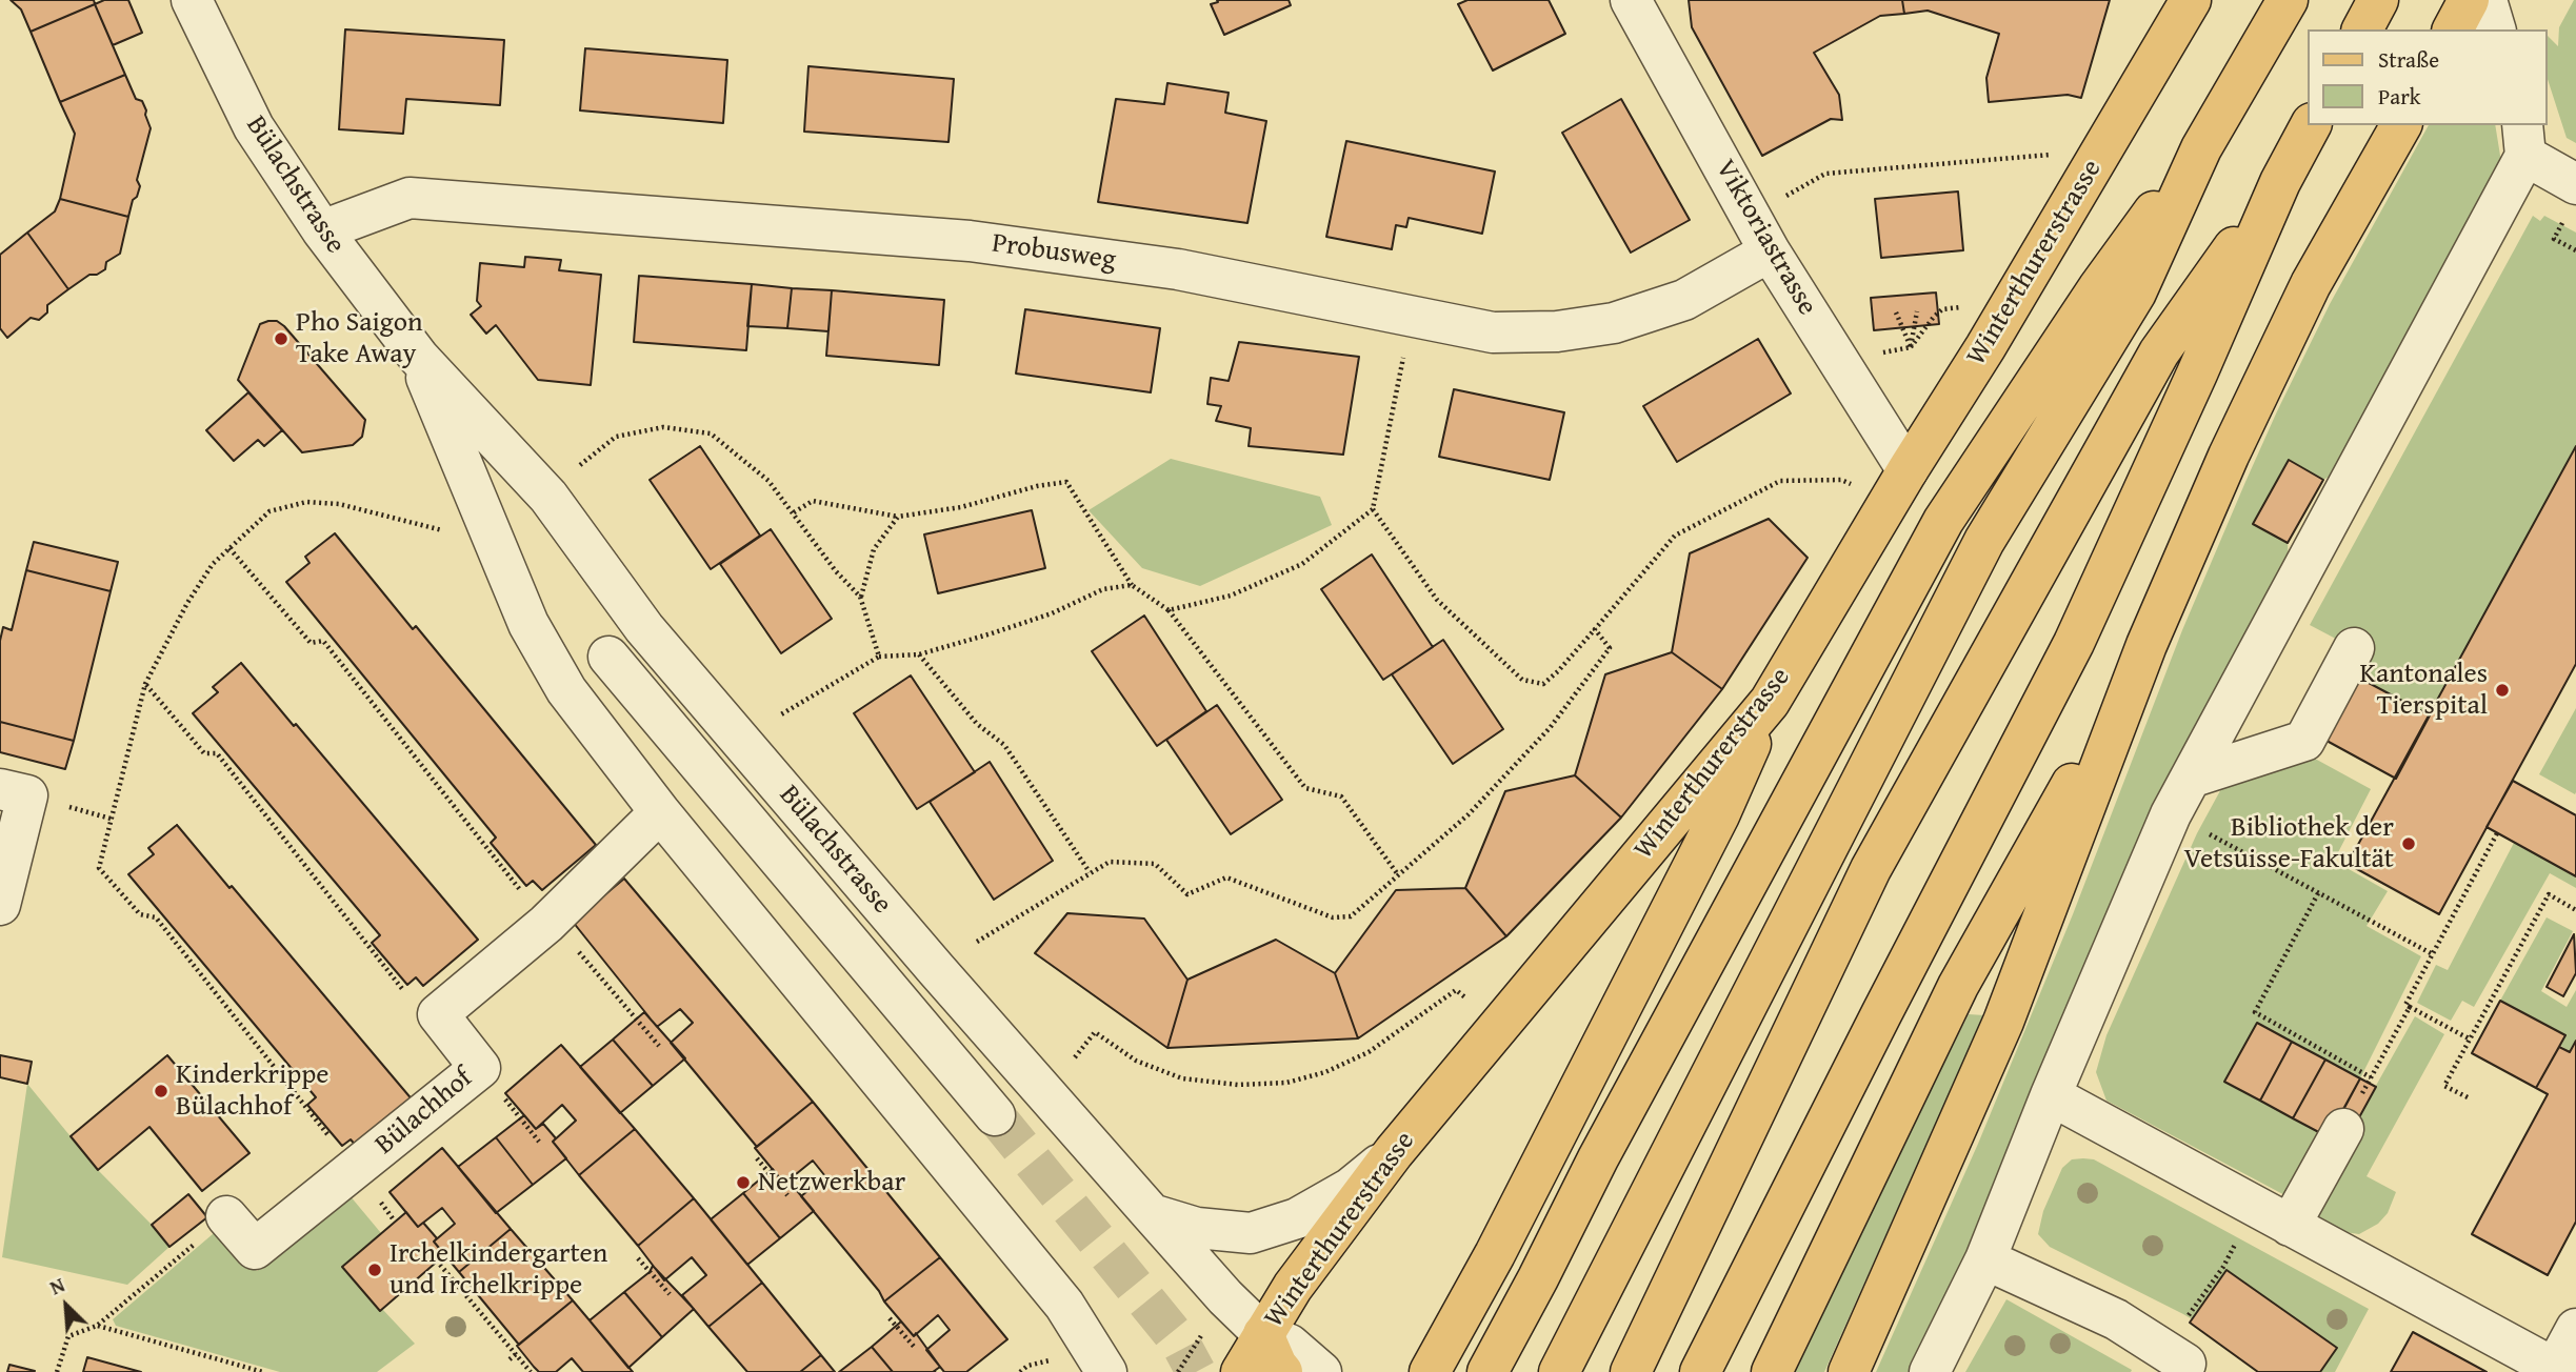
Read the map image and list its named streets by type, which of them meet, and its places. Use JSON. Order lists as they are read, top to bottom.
{
  "streets": {
    "main road": ["Winterthurerstrasse"],
    "street": [
      "Bülachstrasse",
      "Viktoriastrasse",
      "Probusweg",
      "Bülachhof"
    ]
  },
  "crossings": [
    ["Bülachstrasse", "Probusweg"],
    ["Bülachstrasse", "Winterthurerstrasse"],
    ["Viktoriastrasse", "Probusweg"],
    ["Viktoriastrasse", "Winterthurerstrasse"]
  ],
  "places": [
    "Pho Saigon Take Away",
    "Kantonales Tierspital",
    "Bibliothek der Vetsuisse-Fakultät",
    "Kinderkrippe Bülachhof",
    "Netzwerkbar",
    "Irchelkindergarten und Irchelkrippe"
  ],
  "legend": ["Straße", "Park"],
  "north": "top left"
}
